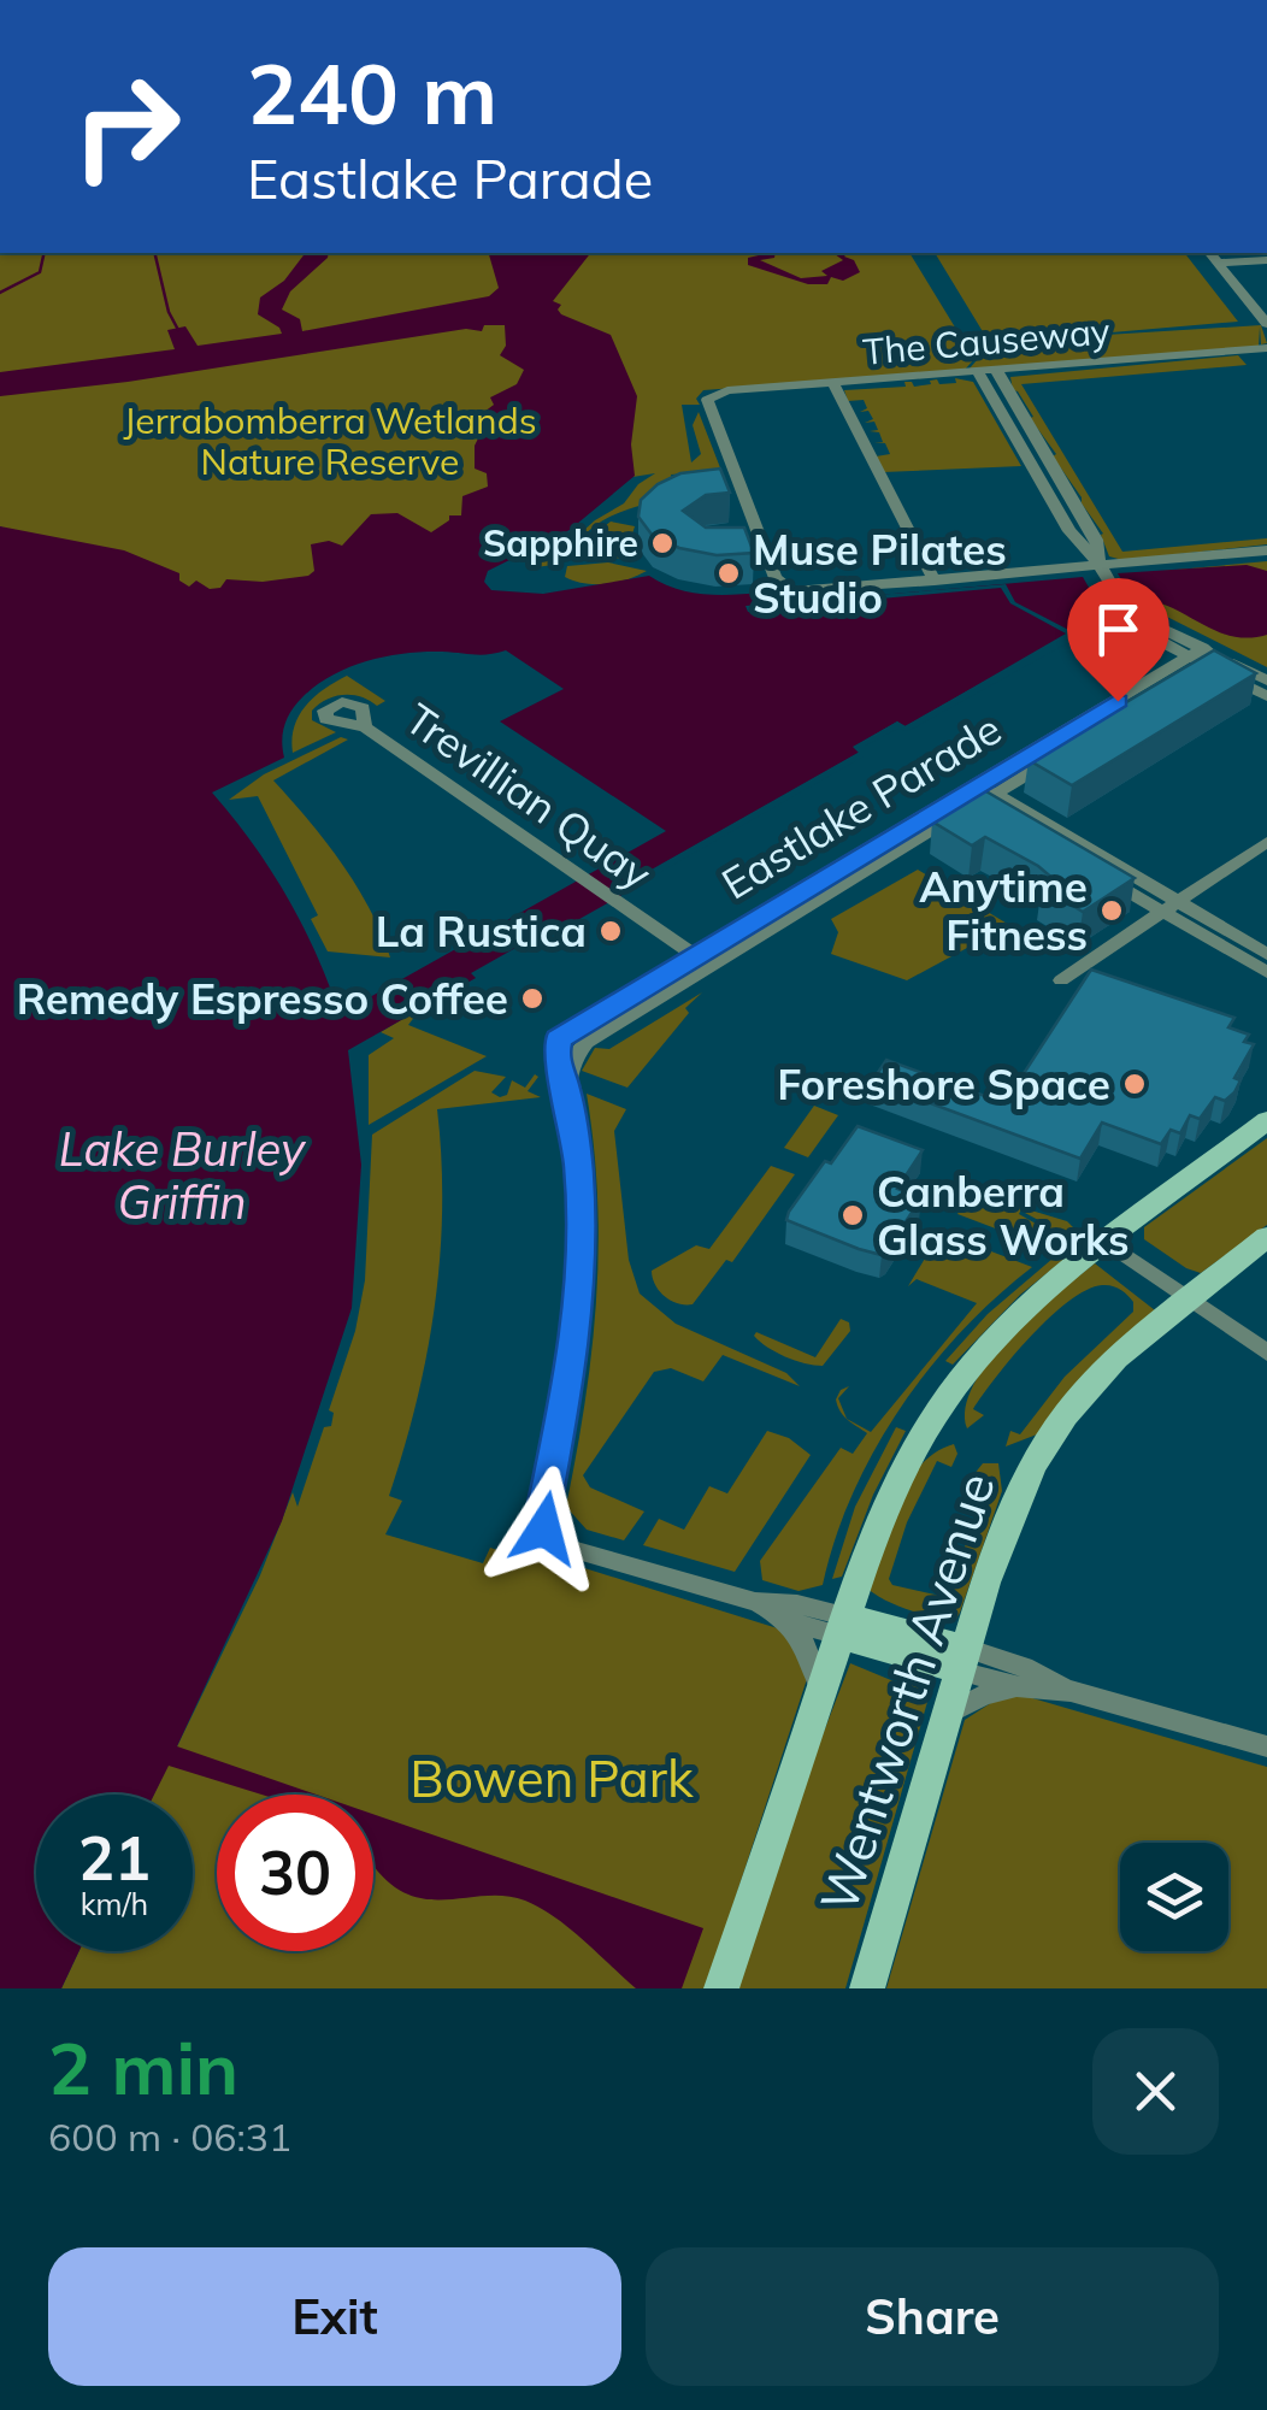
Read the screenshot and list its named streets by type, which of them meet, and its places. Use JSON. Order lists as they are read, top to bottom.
{
  "streets": {
    "main road": ["Wentworth Avenue"],
    "street": ["The Causeway", "Trevillian Quay", "Eastlake Parade"]
  },
  "crossings": [
    ["Trevillian Quay", "Eastlake Parade"]
  ],
  "water": ["Lake Burley Griffin"],
  "parks": ["Jerrabomberra Wetlands Nature Reserve", "Bowen Park"],
  "places": [
    "Sapphire",
    "Muse Pilates Studio",
    "Anytime Fitness",
    "La Rustica",
    "Remedy Espresso Coffee",
    "Foreshore Space",
    "Canberra Glass Works"
  ],
  "page": {
    "turn": ["240 m", "Eastlake Parade"],
    "speed": "21 km/h",
    "limit": "30",
    "heading": ["2 min", "600 m · 06:31"],
    "buttons": ["Exit", "Share"]
  }
}
